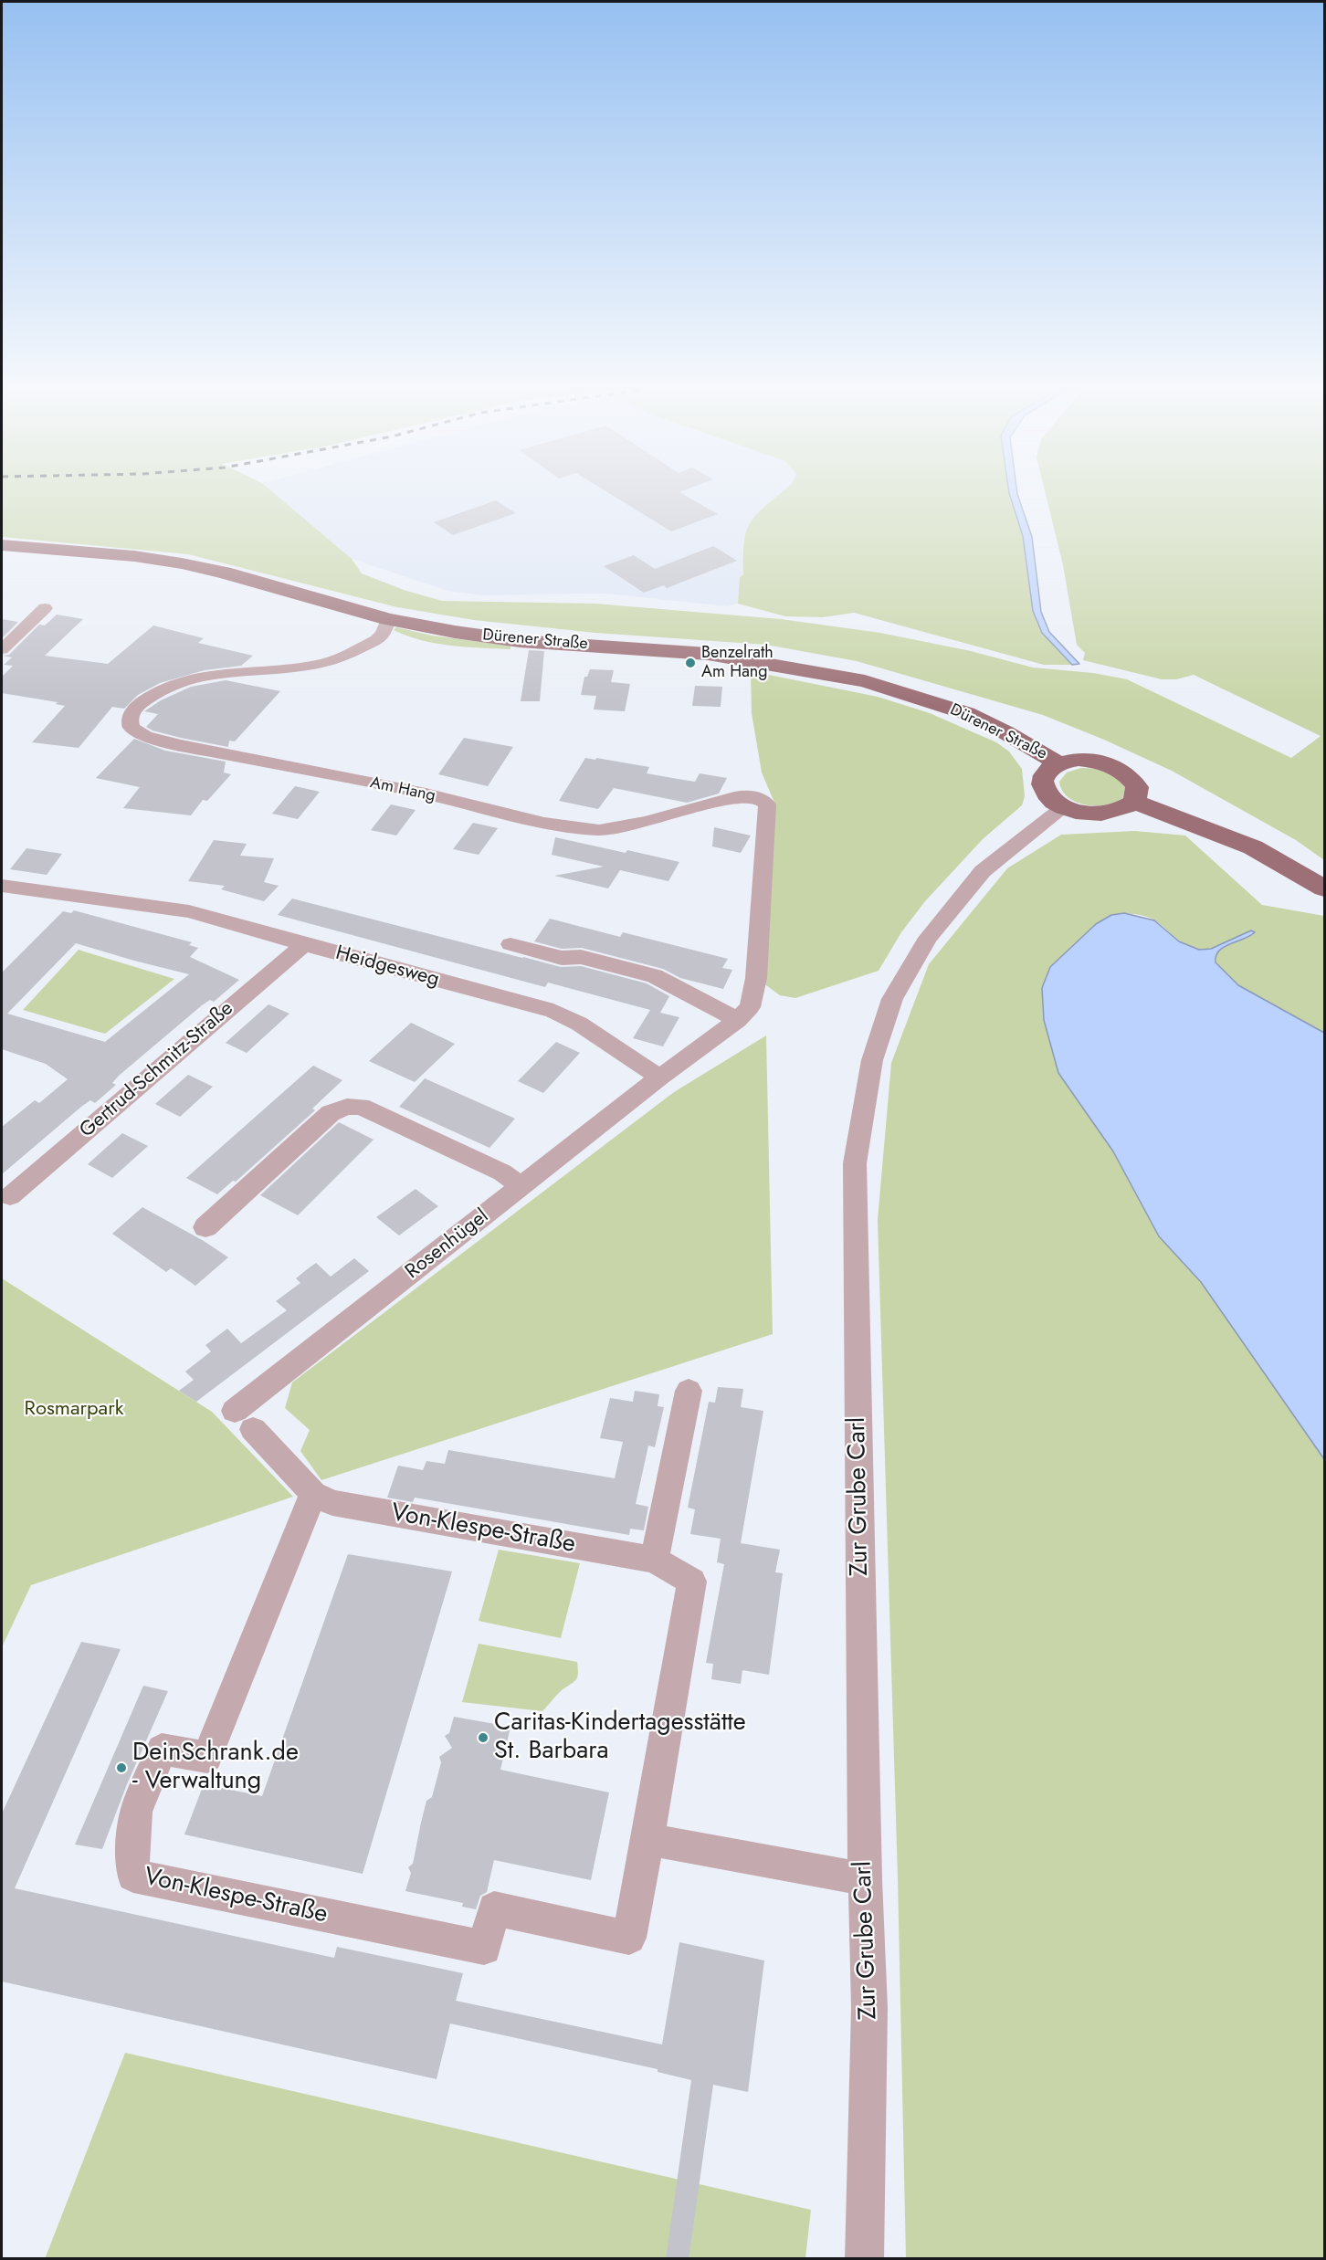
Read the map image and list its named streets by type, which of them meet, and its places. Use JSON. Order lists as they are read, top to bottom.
{
  "streets": {
    "main road": ["Dürener Straße"],
    "street": [
      "Am Hang",
      "Heidgesweg",
      "Gertrud-Schmitz-Straße",
      "Rosenhügel",
      "Zur Grube Carl",
      "Von-Klespe-Straße"
    ]
  },
  "crossings": [
    ["Dürener Straße", "Am Hang"],
    ["Dürener Straße", "Zur Grube Carl"],
    ["Heidgesweg", "Gertrud-Schmitz-Straße"],
    ["Heidgesweg", "Rosenhügel"],
    ["Rosenhügel", "Von-Klespe-Straße"]
  ],
  "parks": ["Rosmarpark"],
  "places": ["Benzelrath Am Hang", "Caritas-Kindertagesstätte St. Barbara", "DeinSchrank.de - Verwaltung"]
}
